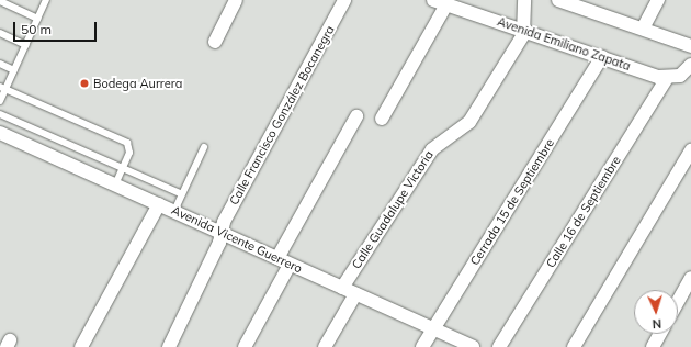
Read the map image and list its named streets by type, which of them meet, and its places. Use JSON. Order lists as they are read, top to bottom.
{
  "streets": {
    "street": [
      "Avenida Emiliano Zapata",
      "Calle Francisco González Bocanegra",
      "Cerrada 15 de Septiembre",
      "Calle Guadalupe Victoria",
      "Calle 16 de Septiembre",
      "Avenida Vicente Guerrero"
    ]
  },
  "crossings": [
    ["Avenida Emiliano Zapata", "Cerrada 15 de Septiembre"],
    ["Avenida Emiliano Zapata", "Calle Guadalupe Victoria"],
    ["Avenida Emiliano Zapata", "Calle 16 de Septiembre"],
    ["Calle Francisco González Bocanegra", "Avenida Vicente Guerrero"],
    ["Cerrada 15 de Septiembre", "Avenida Vicente Guerrero"],
    ["Calle Guadalupe Victoria", "Avenida Vicente Guerrero"]
  ],
  "places": ["Bodega Aurrera"],
  "scale_bar": "50 m",
  "north": "bottom"
}
